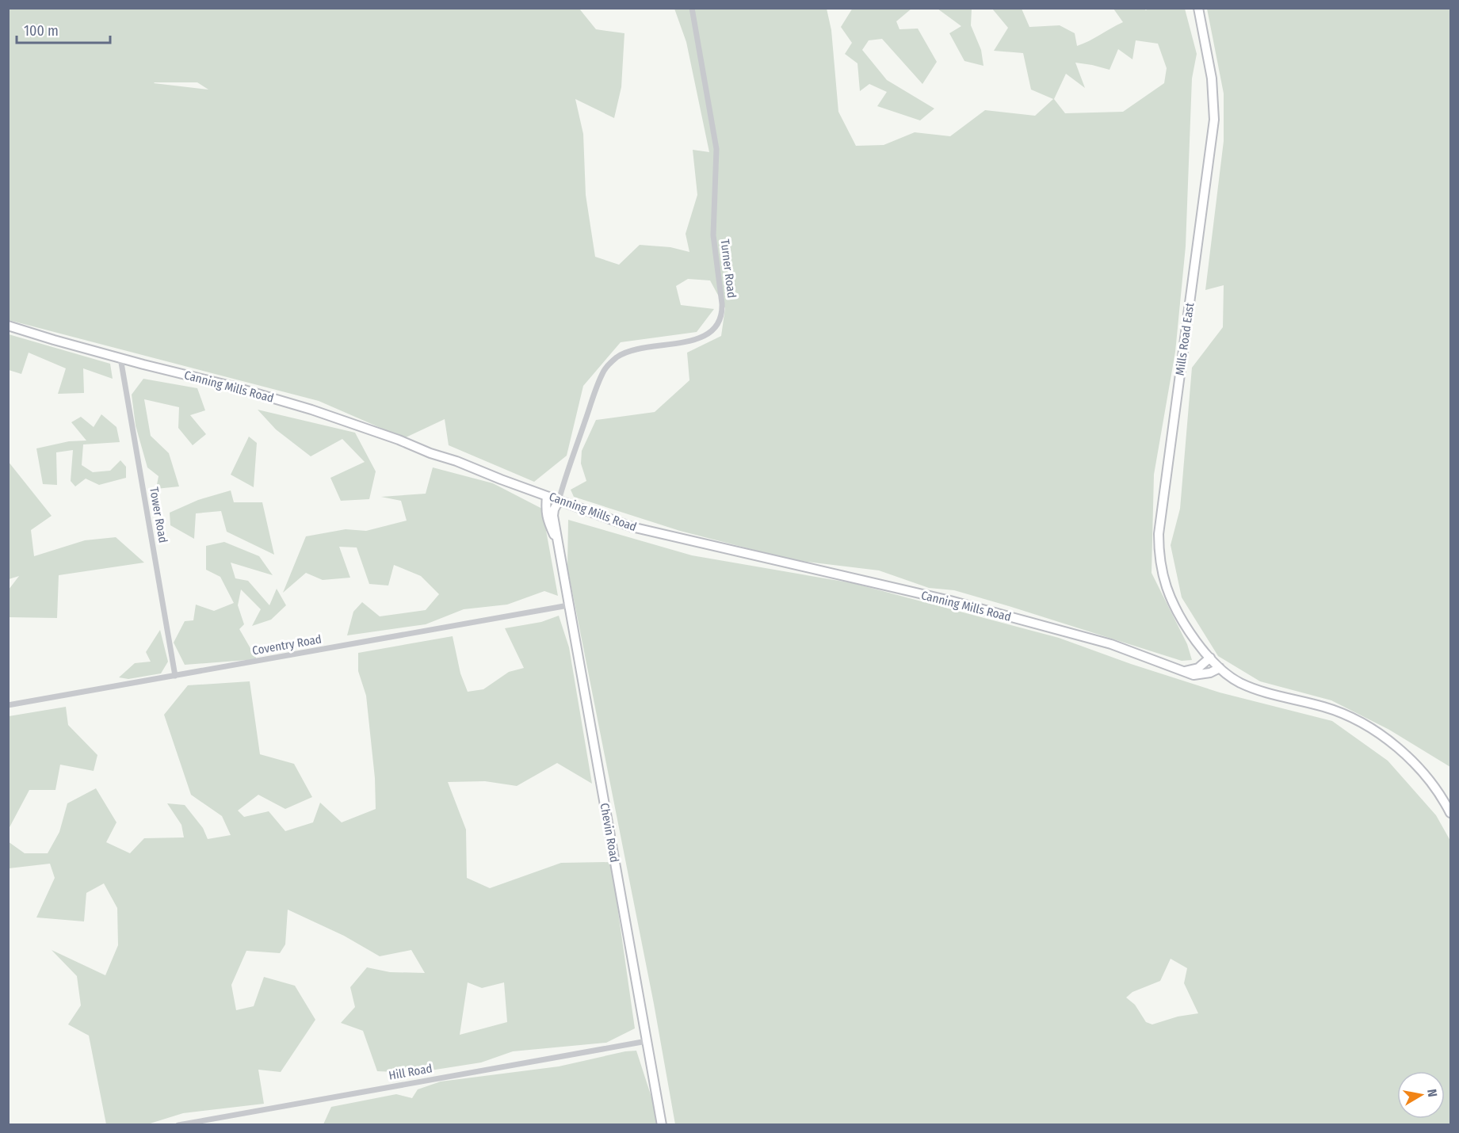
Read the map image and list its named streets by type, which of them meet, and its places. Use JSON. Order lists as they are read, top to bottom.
{
  "streets": {
    "main road": ["Mills Road East", "Canning Mills Road", "Chevin Road"],
    "street": [
      "Turner Road",
      "Tower Road",
      "Coventry Road",
      "Hill Road"
    ]
  },
  "crossings": [
    ["Turner Road", "Canning Mills Road"],
    ["Turner Road", "Chevin Road"],
    ["Canning Mills Road", "Tower Road"],
    ["Canning Mills Road", "Chevin Road"],
    ["Tower Road", "Coventry Road"],
    ["Coventry Road", "Chevin Road"],
    ["Chevin Road", "Hill Road"]
  ],
  "scale_bar": "100 m",
  "north": "right"
}
